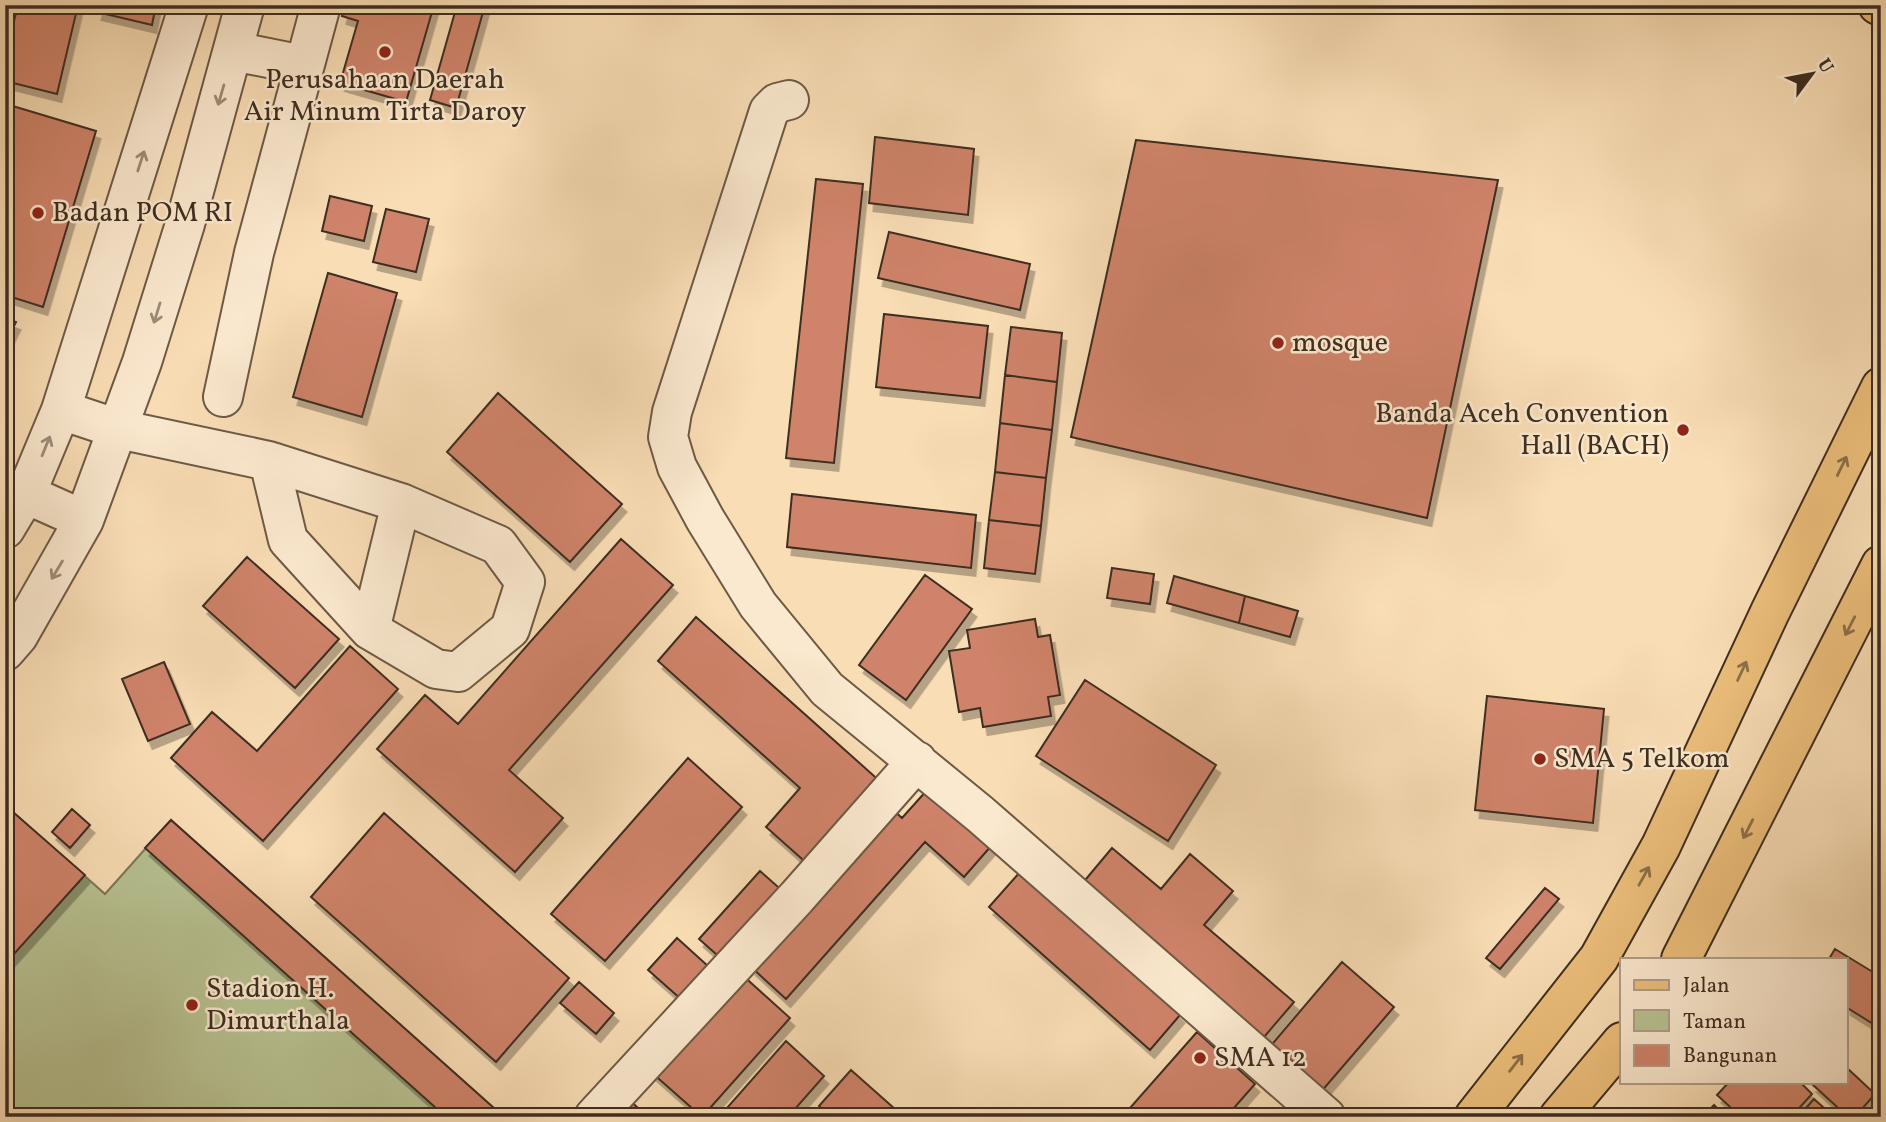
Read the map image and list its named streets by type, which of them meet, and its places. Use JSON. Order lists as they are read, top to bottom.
{
  "places": [
    "Perusahaan Daerah Air Minum Tirta Daroy",
    "Badan POM RI",
    "mosque",
    "Banda Aceh Convention Hall (BACH)",
    "SMA 5 Telkom",
    "Stadion H. Dimurthala",
    "SMA 12"
  ],
  "legend": ["Jalan", "Taman", "Bangunan"],
  "north": "top right"
}
